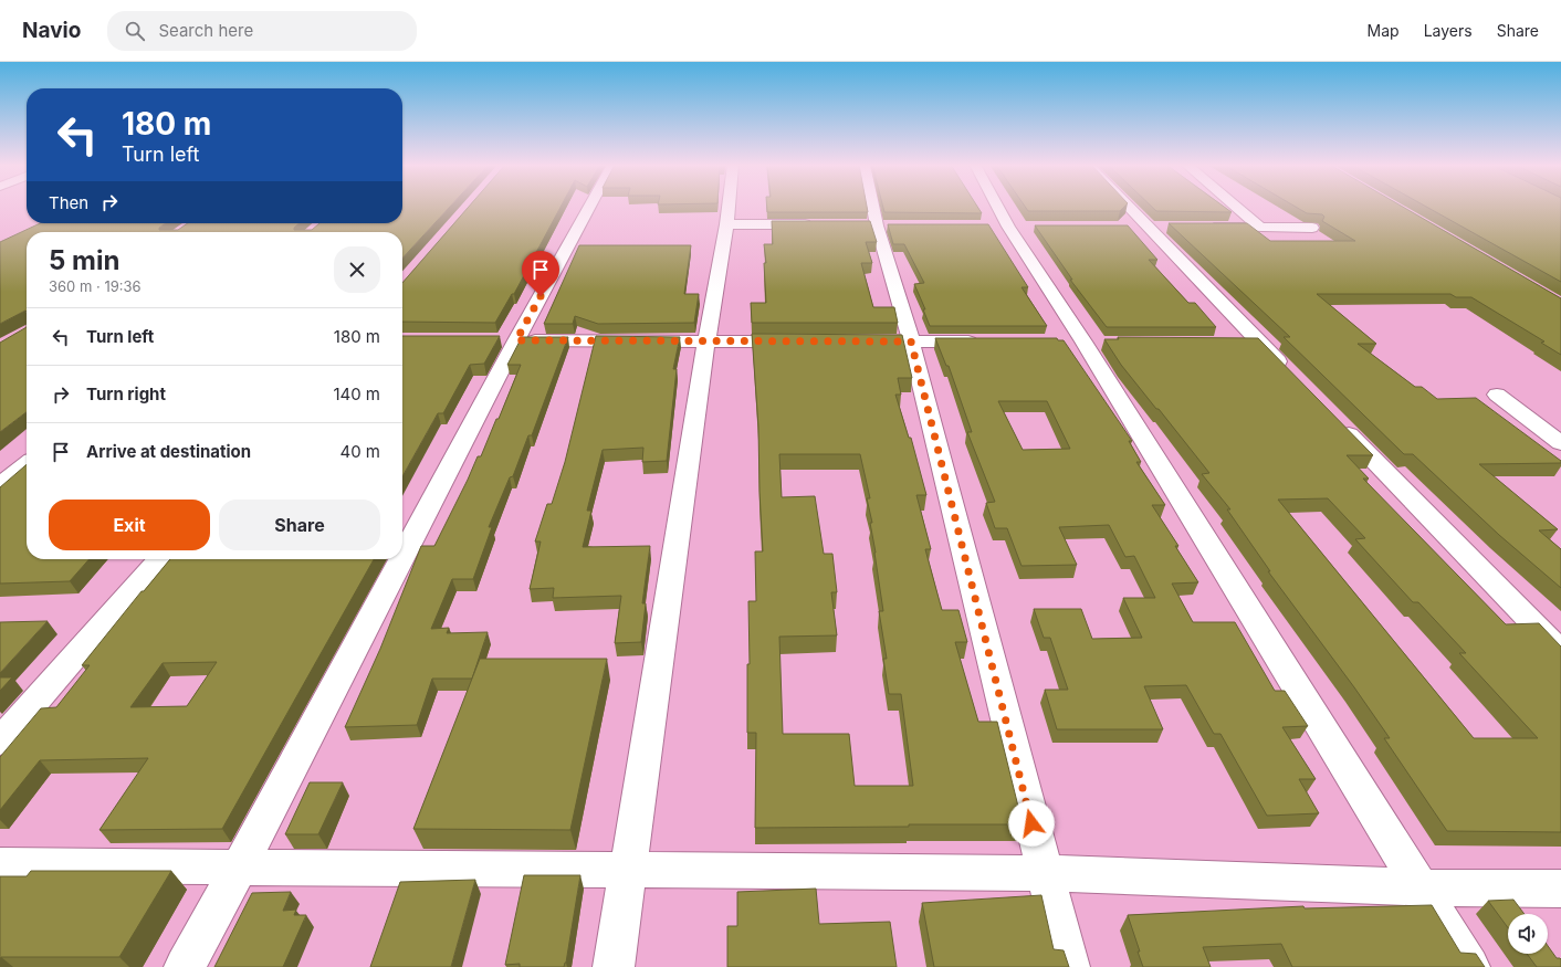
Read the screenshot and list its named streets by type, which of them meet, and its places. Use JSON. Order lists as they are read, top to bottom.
{
  "page": {
    "header": "Navio",
    "search": "Search here",
    "nav": ["Map", "Layers", "Share"],
    "turn": ["180 m", "Turn left"],
    "then": "Then",
    "heading": ["5 min", "360 m · 19:36"],
    "list": [
      {
        "name": "Turn left",
        "value": "180 m"
      },
      {
        "name": "Turn right",
        "value": "140 m"
      },
      {
        "name": "Arrive at destination",
        "value": "40 m"
      }
    ],
    "buttons": ["Exit", "Share"]
  }
}
